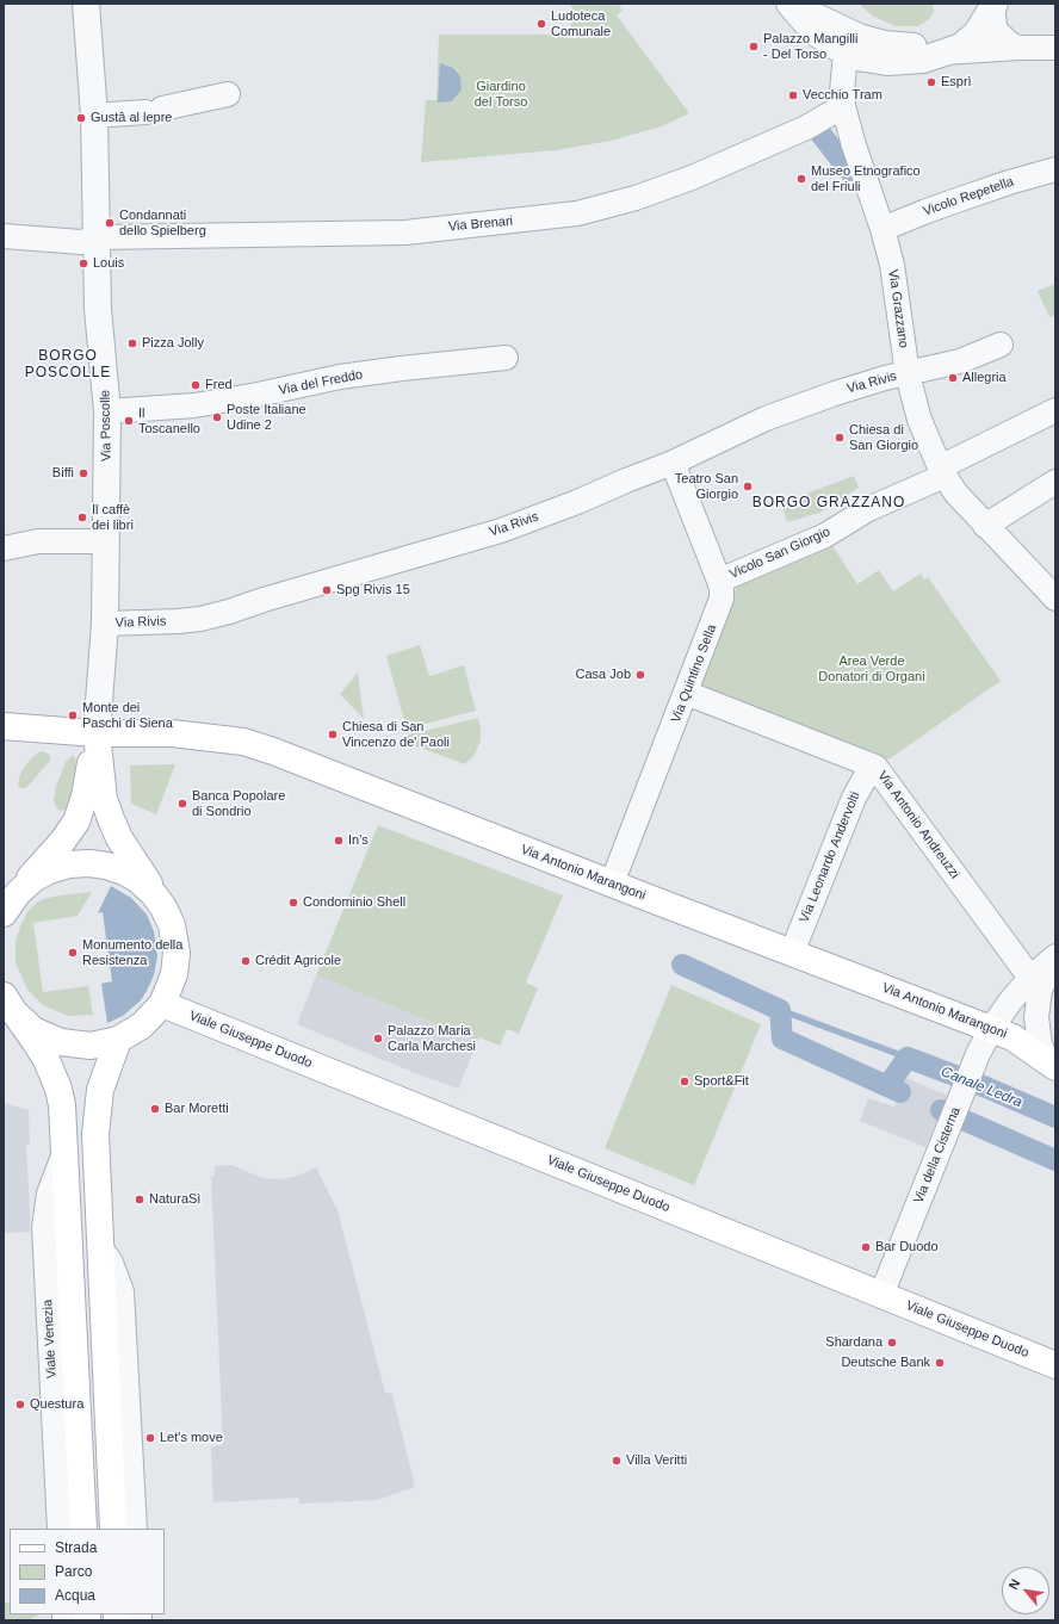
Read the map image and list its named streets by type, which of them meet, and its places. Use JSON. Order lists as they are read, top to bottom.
{
  "streets": {
    "main road": ["Via Antonio Marangoni", "Viale Giuseppe Duodo", "Viale Venezia"],
    "street": [
      "Vicolo Repetella",
      "Via Brenari",
      "Via Grazzano",
      "Via del Freddo",
      "Via Rivis",
      "Via Poscolle",
      "Vicolo San Giorgio",
      "Via Quintino Sella",
      "Via Antonio Andreuzzi",
      "Via Leonardo Andervolti",
      "Via della Cisterna"
    ]
  },
  "crossings": [
    ["Vicolo Repetella", "Via Grazzano"],
    ["Via Brenari", "Via Grazzano"],
    ["Via Brenari", "Via Poscolle"],
    ["Via Grazzano", "Via Rivis"],
    ["Via Grazzano", "Vicolo San Giorgio"],
    ["Via del Freddo", "Via Poscolle"],
    ["Via Rivis", "Via Poscolle"],
    ["Via Rivis", "Via Quintino Sella"],
    ["Via Poscolle", "Via Antonio Marangoni"],
    ["Vicolo San Giorgio", "Via Quintino Sella"],
    ["Via Quintino Sella", "Via Antonio Andreuzzi"],
    ["Via Quintino Sella", "Via Antonio Marangoni"],
    ["Via Antonio Andreuzzi", "Via Leonardo Andervolti"],
    ["Via Antonio Andreuzzi", "Via della Cisterna"],
    ["Via Leonardo Andervolti", "Via Antonio Marangoni"],
    ["Via Antonio Marangoni", "Via della Cisterna"],
    ["Viale Giuseppe Duodo", "Via della Cisterna"]
  ],
  "districts": ["BORGO POSCOLLE", "BORGO GRAZZANO"],
  "water": ["Canale Ledra"],
  "parks": ["Giardino del Torso", "Area Verde Donatori di Organi"],
  "places": [
    "Ludoteca Comunale",
    "Palazzo Mangilli - Del Torso",
    "Esprì",
    "Vecchio Tram",
    "Gustâ al lepre",
    "Museo Etnografico del Friuli",
    "Condannati dello Spielberg",
    "Louis",
    "Pizza Jolly",
    "Allegria",
    "Fred",
    "Poste Italiane Udine 2",
    "Il Toscanello",
    "Chiesa di San Giorgio",
    "Biffi",
    "Teatro San Giorgio",
    "Il caffè dei libri",
    "Spg Rivis 15",
    "Casa Job",
    "Monte dei Paschi di Siena",
    "Chiesa di San Vincenzo de' Paoli",
    "Banca Popolare di Sondrio",
    "In's",
    "Condominio Shell",
    "Monumento della Resistenza",
    "Crédit Agricole",
    "Palazzo Maria Carla Marchesi",
    "Sport&Fit",
    "Bar Moretti",
    "NaturaSì",
    "Bar Duodo",
    "Shardana",
    "Deutsche Bank",
    "Questura",
    "Let's move",
    "Villa Veritti"
  ],
  "legend": ["Strada", "Parco", "Acqua"],
  "north": "top left"
}
